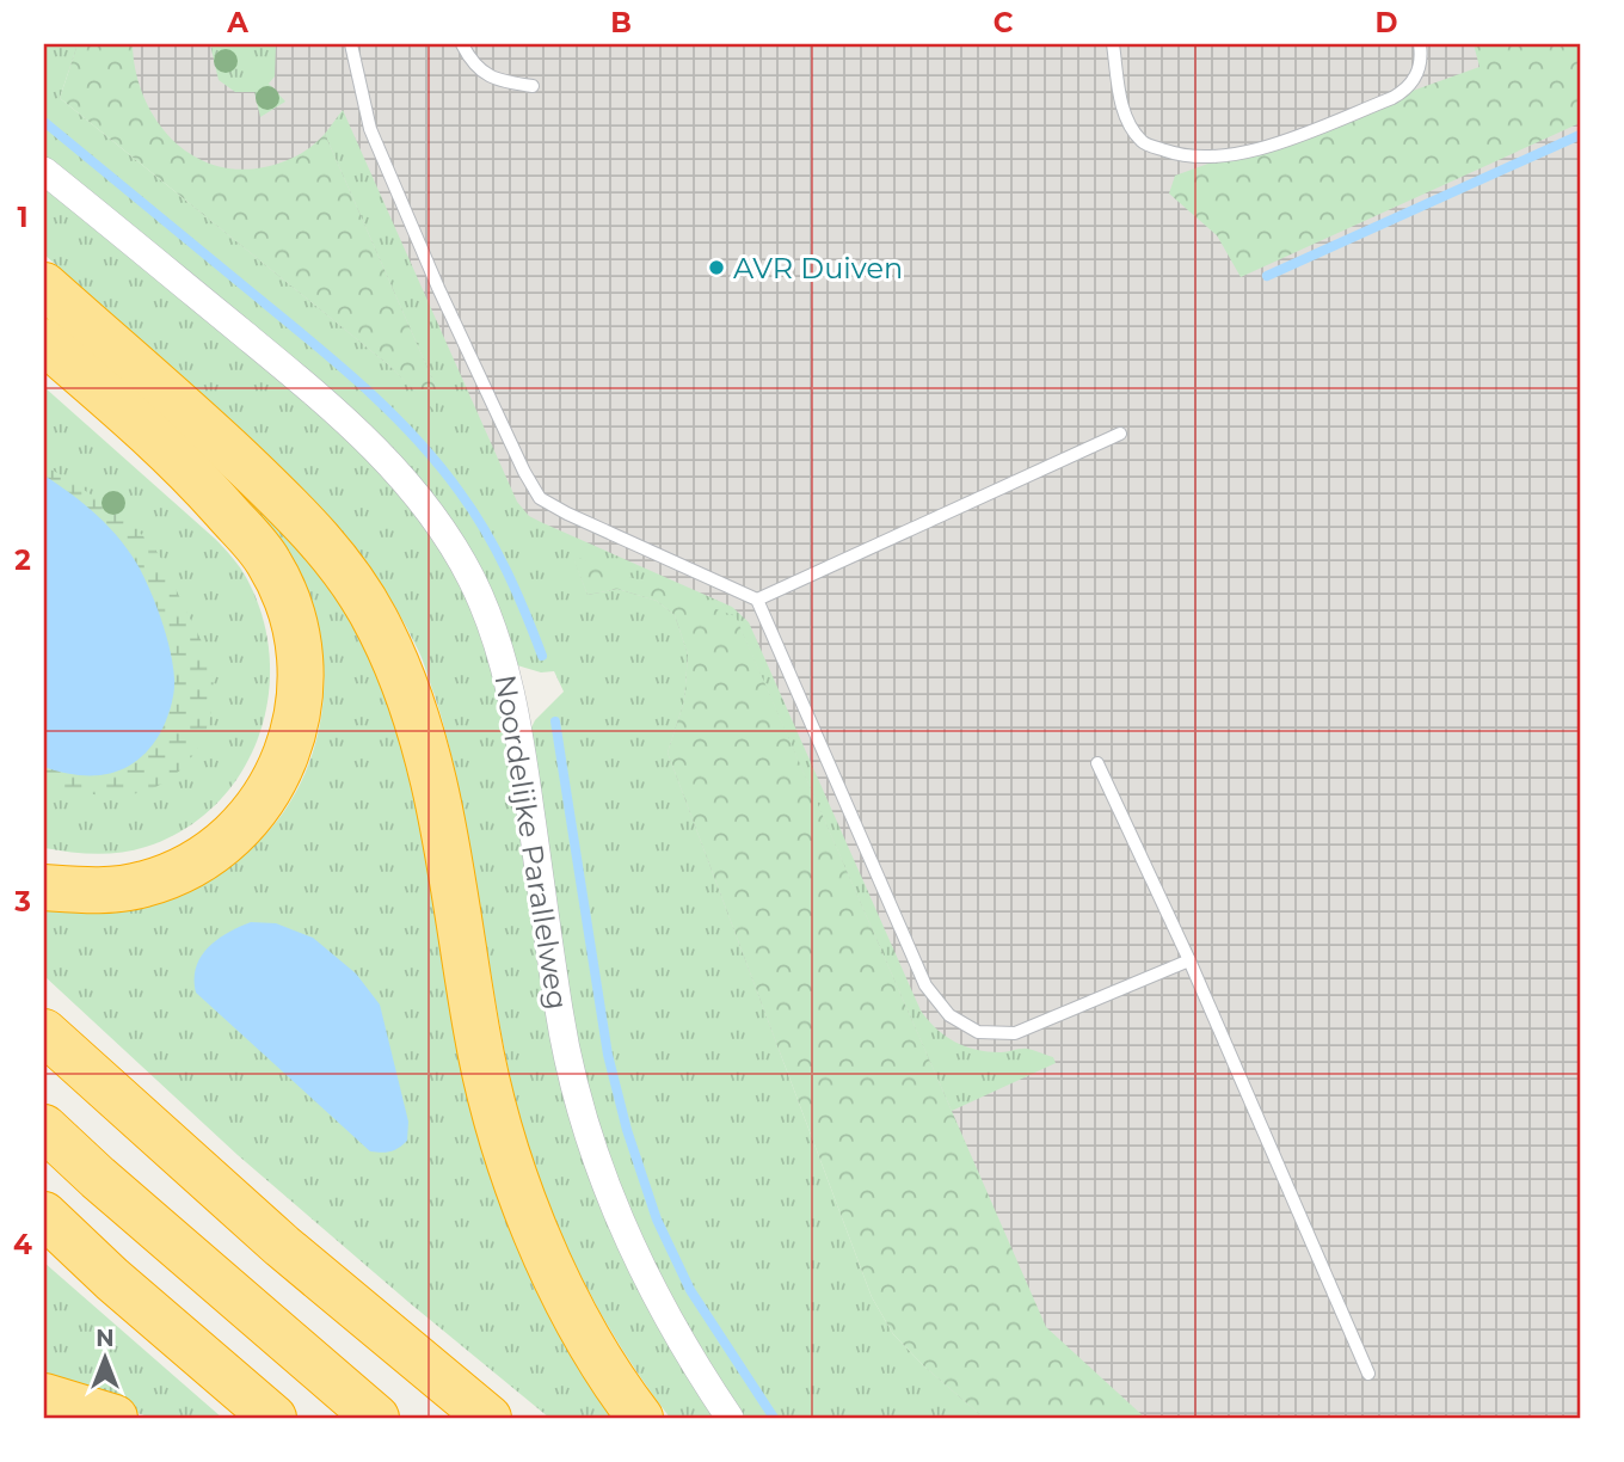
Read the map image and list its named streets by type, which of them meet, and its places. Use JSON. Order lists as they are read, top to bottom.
{
  "streets": {
    "street": ["Noordelijke Parallelweg"]
  },
  "places": ["AVR Duiven"],
  "north": "top",
  "grid": {
    "columns": [
      "A",
      "B",
      "C",
      "D"
    ],
    "rows": [
      "1",
      "2",
      "3",
      "4"
    ]
  }
}
